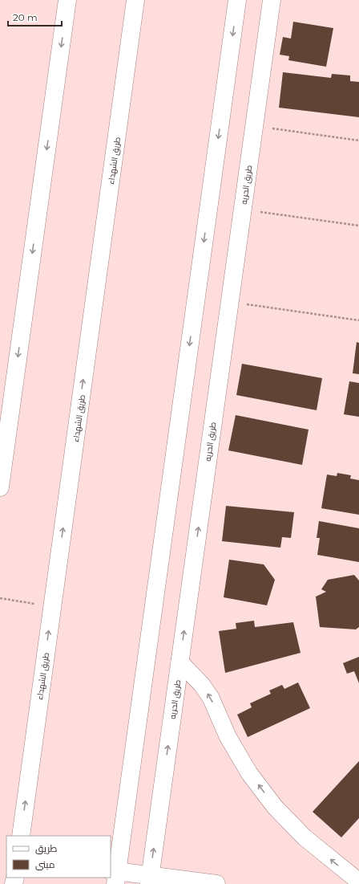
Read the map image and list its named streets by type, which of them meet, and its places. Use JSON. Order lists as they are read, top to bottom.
{
  "streets": {
    "street": ["طريق الشهداء", "طريق الحريه"]
  },
  "legend": ["طريق", "مبنى"],
  "scale_bar": "20 m"
}
